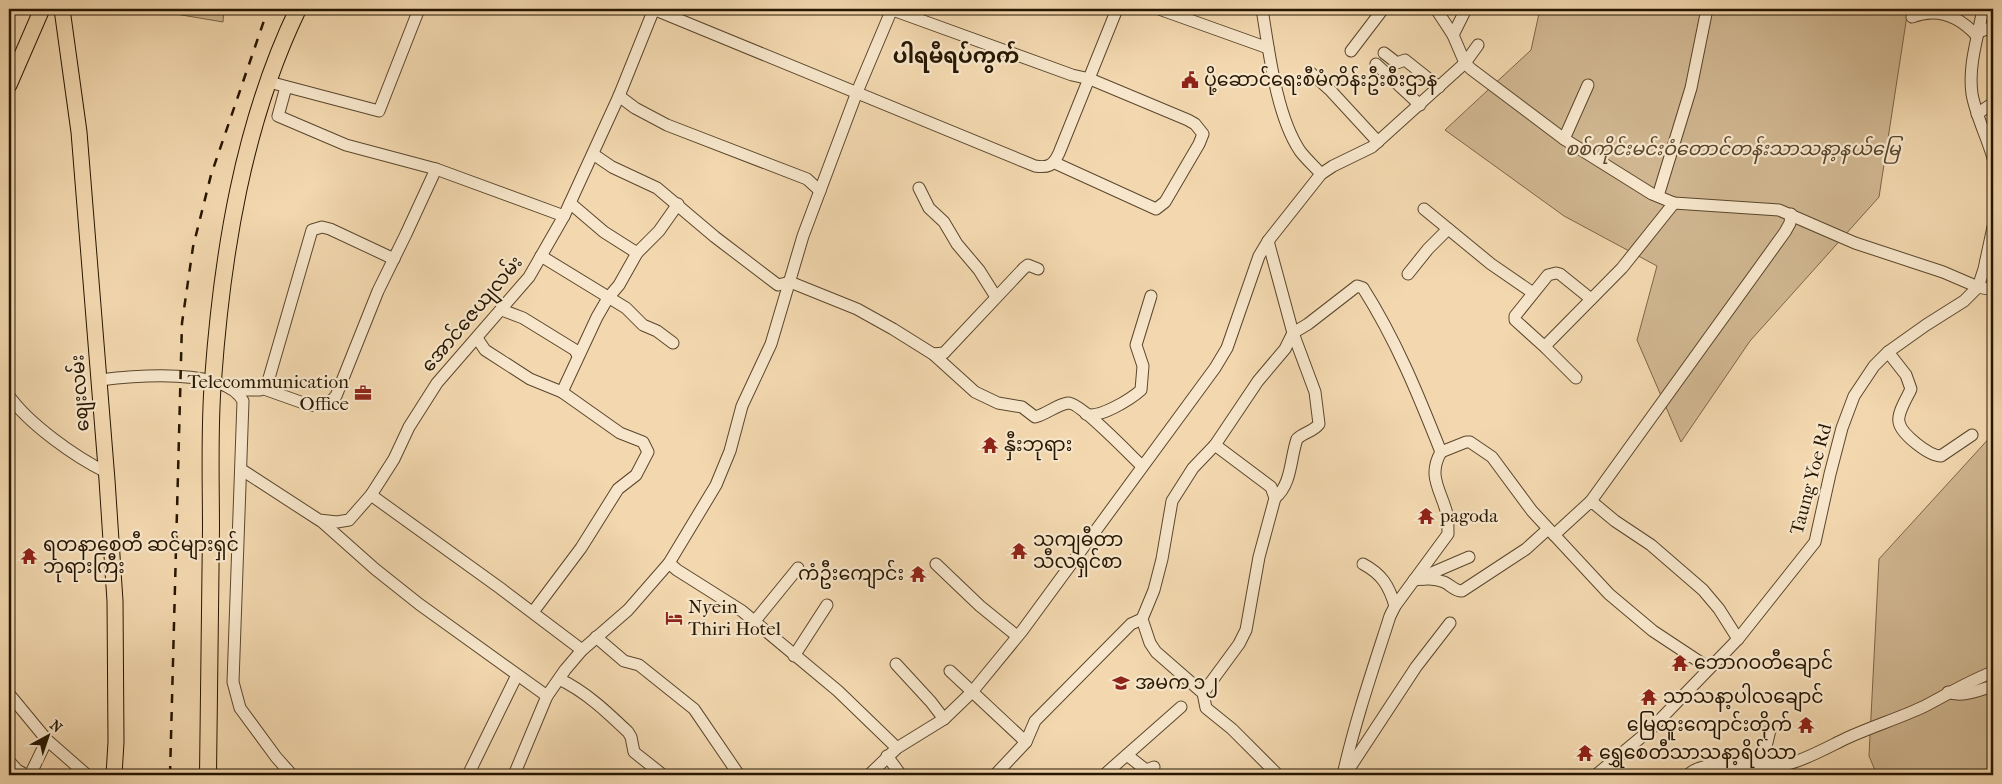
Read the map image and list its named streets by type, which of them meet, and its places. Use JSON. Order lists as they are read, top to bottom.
{
  "streets": {
    "main road": ["စျေးလမ်း"],
    "street": ["အောင်ဇေယျလမ်း", "Taung Yoe Rd"]
  },
  "districts": ["ပါရမီရပ်ကွက်"],
  "parks": ["စစ်ကိုင်းမင်းဝံတောင်တန်းသာသနာ့နယ်မြေ"],
  "places": {
    "public building": ["ပို့ဆောင်ရေးစီမံကိန်းဦးစီးဌာန"],
    "office": ["Telecommunication Office"],
    "temple": [
      "နှီးဘုရား",
      "pagoda",
      "သကျဓီတာ သီလရှင်စာ",
      "ရတနာစေတီ ဆင်များရှင် ဘုရားကြီး",
      "ကံဦးကျောင်း",
      "ဘောဂဝတီချောင်",
      "သာသနာ့ပါလချောင်",
      "မြေထူးကျောင်းတိုက်",
      "ရွှေစေတီသာသနာ့ရိပ်သာ"
    ],
    "hotel": ["Nyein Thiri Hotel"],
    "school or university": ["အမက ၁၂"]
  },
  "north": "top right"
}
